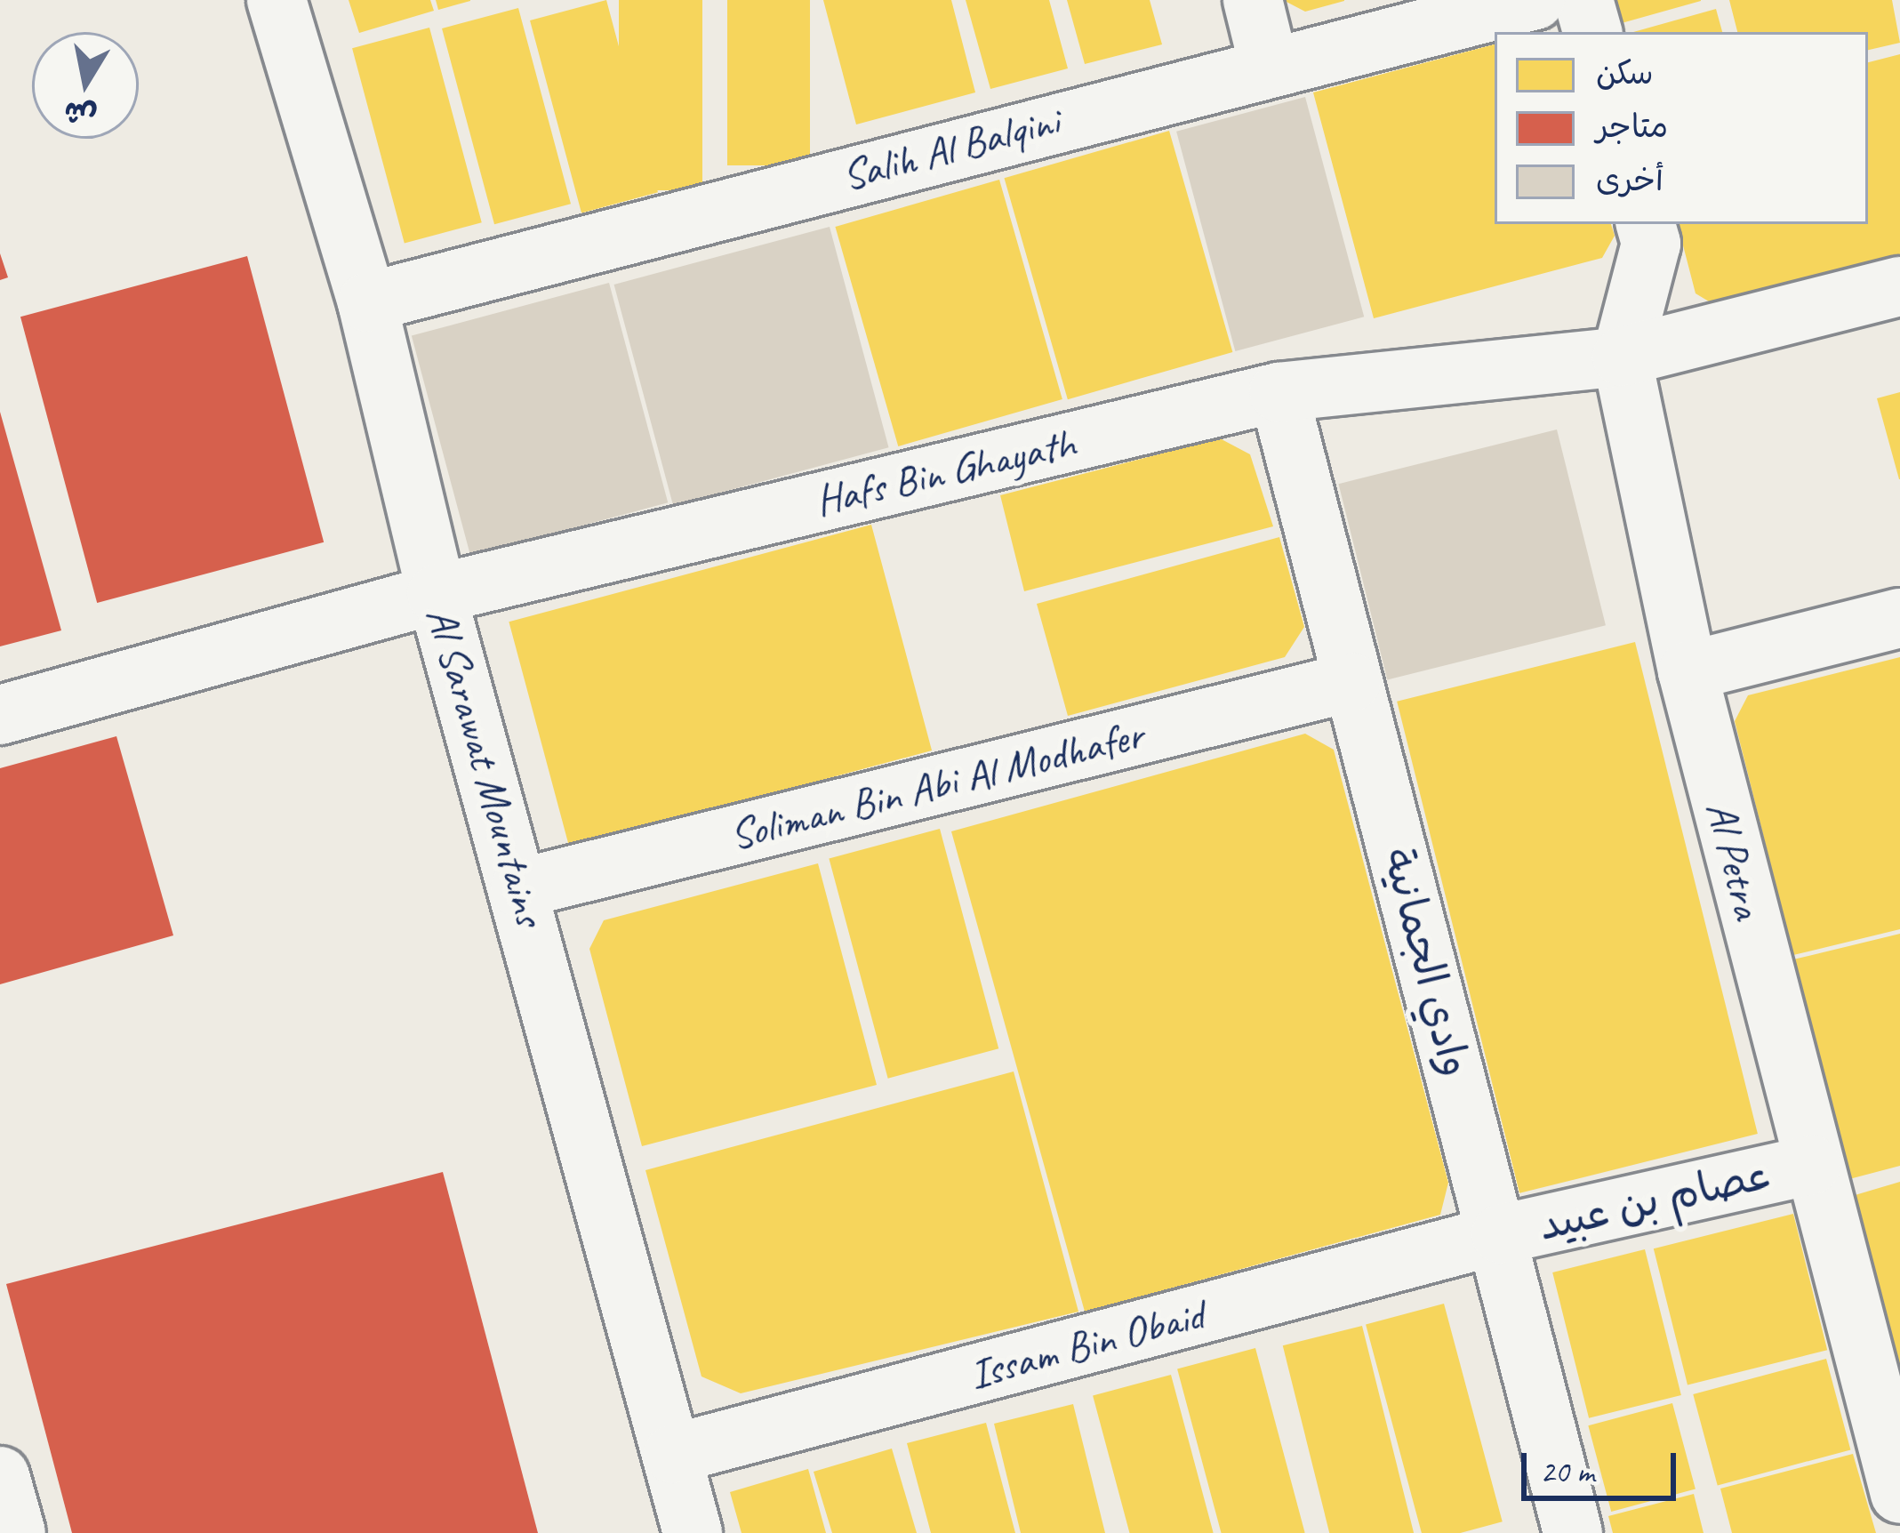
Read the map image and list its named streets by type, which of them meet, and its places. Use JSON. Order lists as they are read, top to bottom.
{
  "streets": {
    "street": [
      "Salih Al Balqini",
      "Hafs Bin Ghayath",
      "Al Sarawat Mountains",
      "Soliman Bin Abi Al Modhafer",
      "Al Petra",
      "وادي الجمانية",
      "عصام بن عبيد",
      "Issam Bin Obaid"
    ]
  },
  "crossings": [
    ["Salih Al Balqini", "Al Sarawat Mountains"],
    ["Hafs Bin Ghayath", "Al Sarawat Mountains"],
    ["Hafs Bin Ghayath", "Al Petra"],
    ["Hafs Bin Ghayath", "وادي الجمانية"],
    ["Al Sarawat Mountains", "Soliman Bin Abi Al Modhafer"],
    ["Al Sarawat Mountains", "Issam Bin Obaid"],
    ["Soliman Bin Abi Al Modhafer", "وادي الجمانية"],
    ["Al Petra", "عصام بن عبيد"],
    ["وادي الجمانية", "عصام بن عبيد"],
    ["وادي الجمانية", "Issam Bin Obaid"],
    ["عصام بن عبيد", "Issam Bin Obaid"]
  ],
  "legend": ["سكن", "متاجر", "أخرى"],
  "scale_bar": "20 m",
  "north": "bottom"
}
